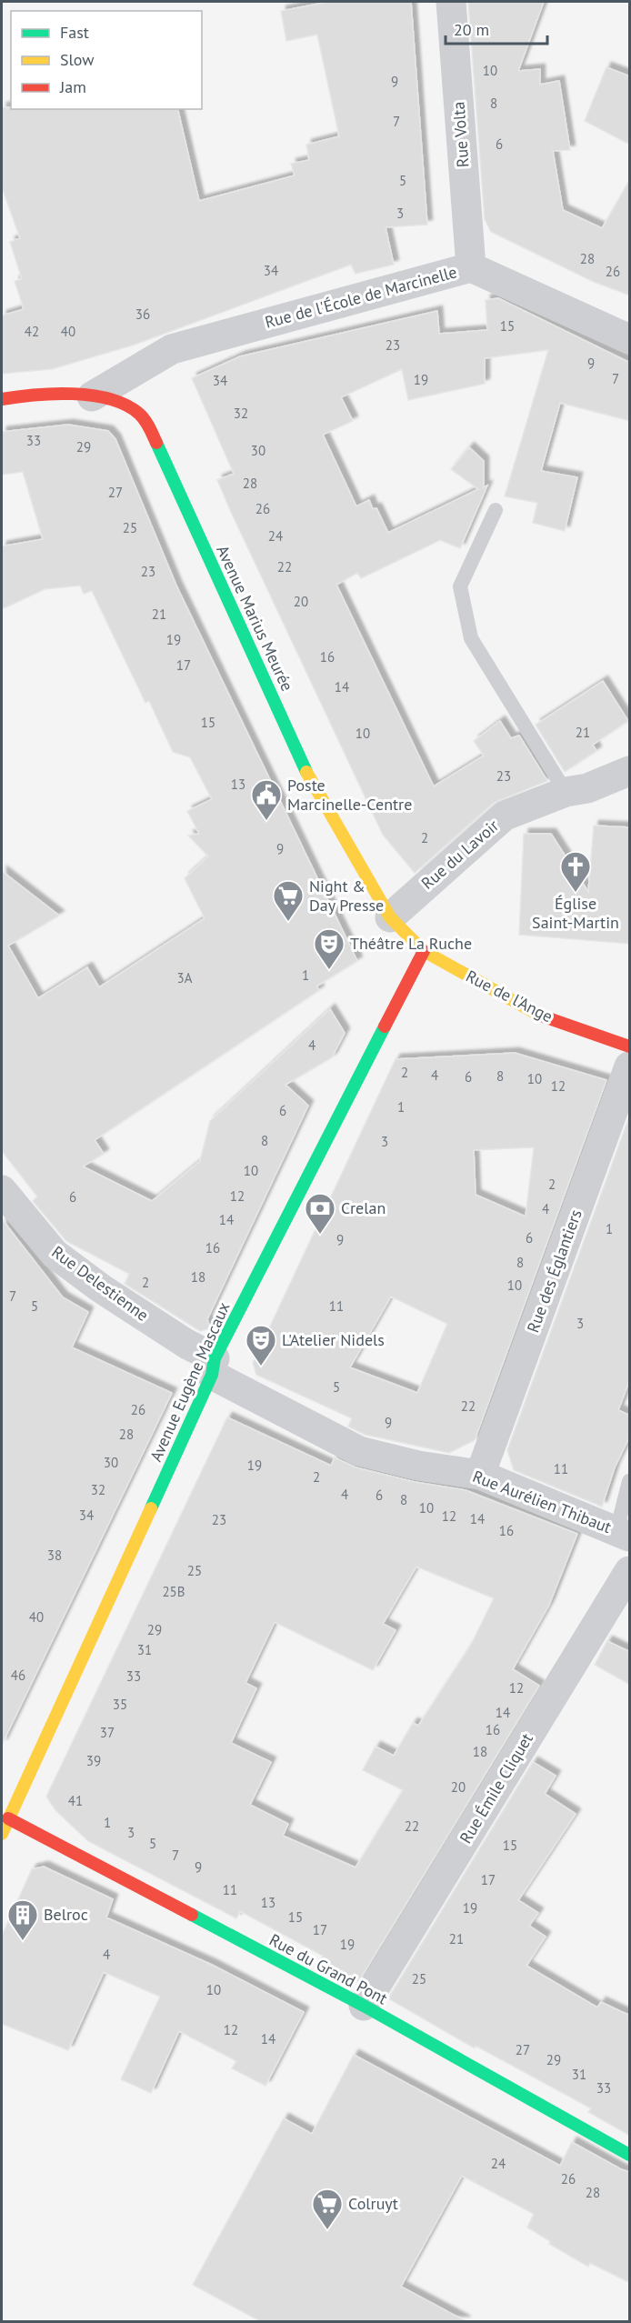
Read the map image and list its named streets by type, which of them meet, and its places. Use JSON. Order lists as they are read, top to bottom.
{
  "streets": {
    "main road": [
      "Avenue Marius Meurée",
      "Rue de l'Ange",
      "Avenue Eugène Mascaux",
      "Rue du Grand Pont"
    ],
    "street": [
      "Rue Volta",
      "Rue de l'École de Marcinelle",
      "Rue du Lavoir",
      "Rue des Églantiers",
      "Rue Delestienne",
      "Rue Aurélien Thibaut",
      "Rue Émile Cliquet"
    ]
  },
  "crossings": [
    ["Rue Volta", "Rue de l'École de Marcinelle"],
    ["Rue de l'École de Marcinelle", "Avenue Marius Meurée"],
    ["Avenue Marius Meurée", "Rue du Lavoir"],
    ["Avenue Marius Meurée", "Rue de l'Ange"],
    ["Avenue Marius Meurée", "Avenue Eugène Mascaux"],
    ["Rue de l'Ange", "Avenue Eugène Mascaux"],
    ["Rue des Églantiers", "Rue Aurélien Thibaut"],
    ["Rue Delestienne", "Avenue Eugène Mascaux"],
    ["Rue Delestienne", "Rue Aurélien Thibaut"],
    ["Avenue Eugène Mascaux", "Rue Aurélien Thibaut"],
    ["Avenue Eugène Mascaux", "Rue du Grand Pont"],
    ["Rue Émile Cliquet", "Rue du Grand Pont"]
  ],
  "places": {
    "public building": ["Poste Marcinelle-Centre"],
    "church": ["Église Saint-Martin"],
    "supermarket": ["Night & Day Presse", "Colruyt"],
    "theatre": ["Théâtre La Ruche", "L'Atelier Nidels"],
    "bank": ["Crelan"],
    "building": ["Belroc"]
  },
  "house_numbers": [
    "10",
    "9",
    "8",
    "7",
    "6",
    "5",
    "3",
    "28",
    "34",
    "26",
    "36",
    "15",
    "42",
    "40",
    "23",
    "9",
    "7",
    "19",
    "34",
    "32",
    "33",
    "29",
    "30",
    "28",
    "27",
    "26",
    "25",
    "24",
    "22",
    "23",
    "20",
    "21",
    "19",
    "16",
    "17",
    "14",
    "15",
    "21",
    "10",
    "23",
    "13",
    "2",
    "9",
    "1",
    "3A",
    "4",
    "2",
    "4",
    "8",
    "6",
    "10",
    "12",
    "1",
    "6",
    "8",
    "3",
    "10",
    "2",
    "12",
    "6",
    "4",
    "14",
    "1",
    "6",
    "9",
    "16",
    "8",
    "18",
    "2",
    "10",
    "7",
    "5",
    "11",
    "3",
    "5",
    "22",
    "26",
    "9",
    "28",
    "30",
    "19",
    "11",
    "2",
    "32",
    "4",
    "6",
    "8",
    "10",
    "34",
    "12",
    "14",
    "23",
    "16",
    "38",
    "25",
    "25B",
    "40",
    "29",
    "31",
    "46",
    "33",
    "12",
    "35",
    "14",
    "16",
    "37",
    "18",
    "39",
    "20",
    "41",
    "1",
    "22",
    "3",
    "5",
    "15",
    "7",
    "9",
    "17",
    "11",
    "13",
    "19",
    "15",
    "17",
    "21",
    "19",
    "4",
    "25",
    "10",
    "12",
    "14",
    "27",
    "29",
    "31",
    "33",
    "24",
    "26",
    "28"
  ],
  "legend": ["Fast", "Slow", "Jam"],
  "scale_bar": "20 m"
}
